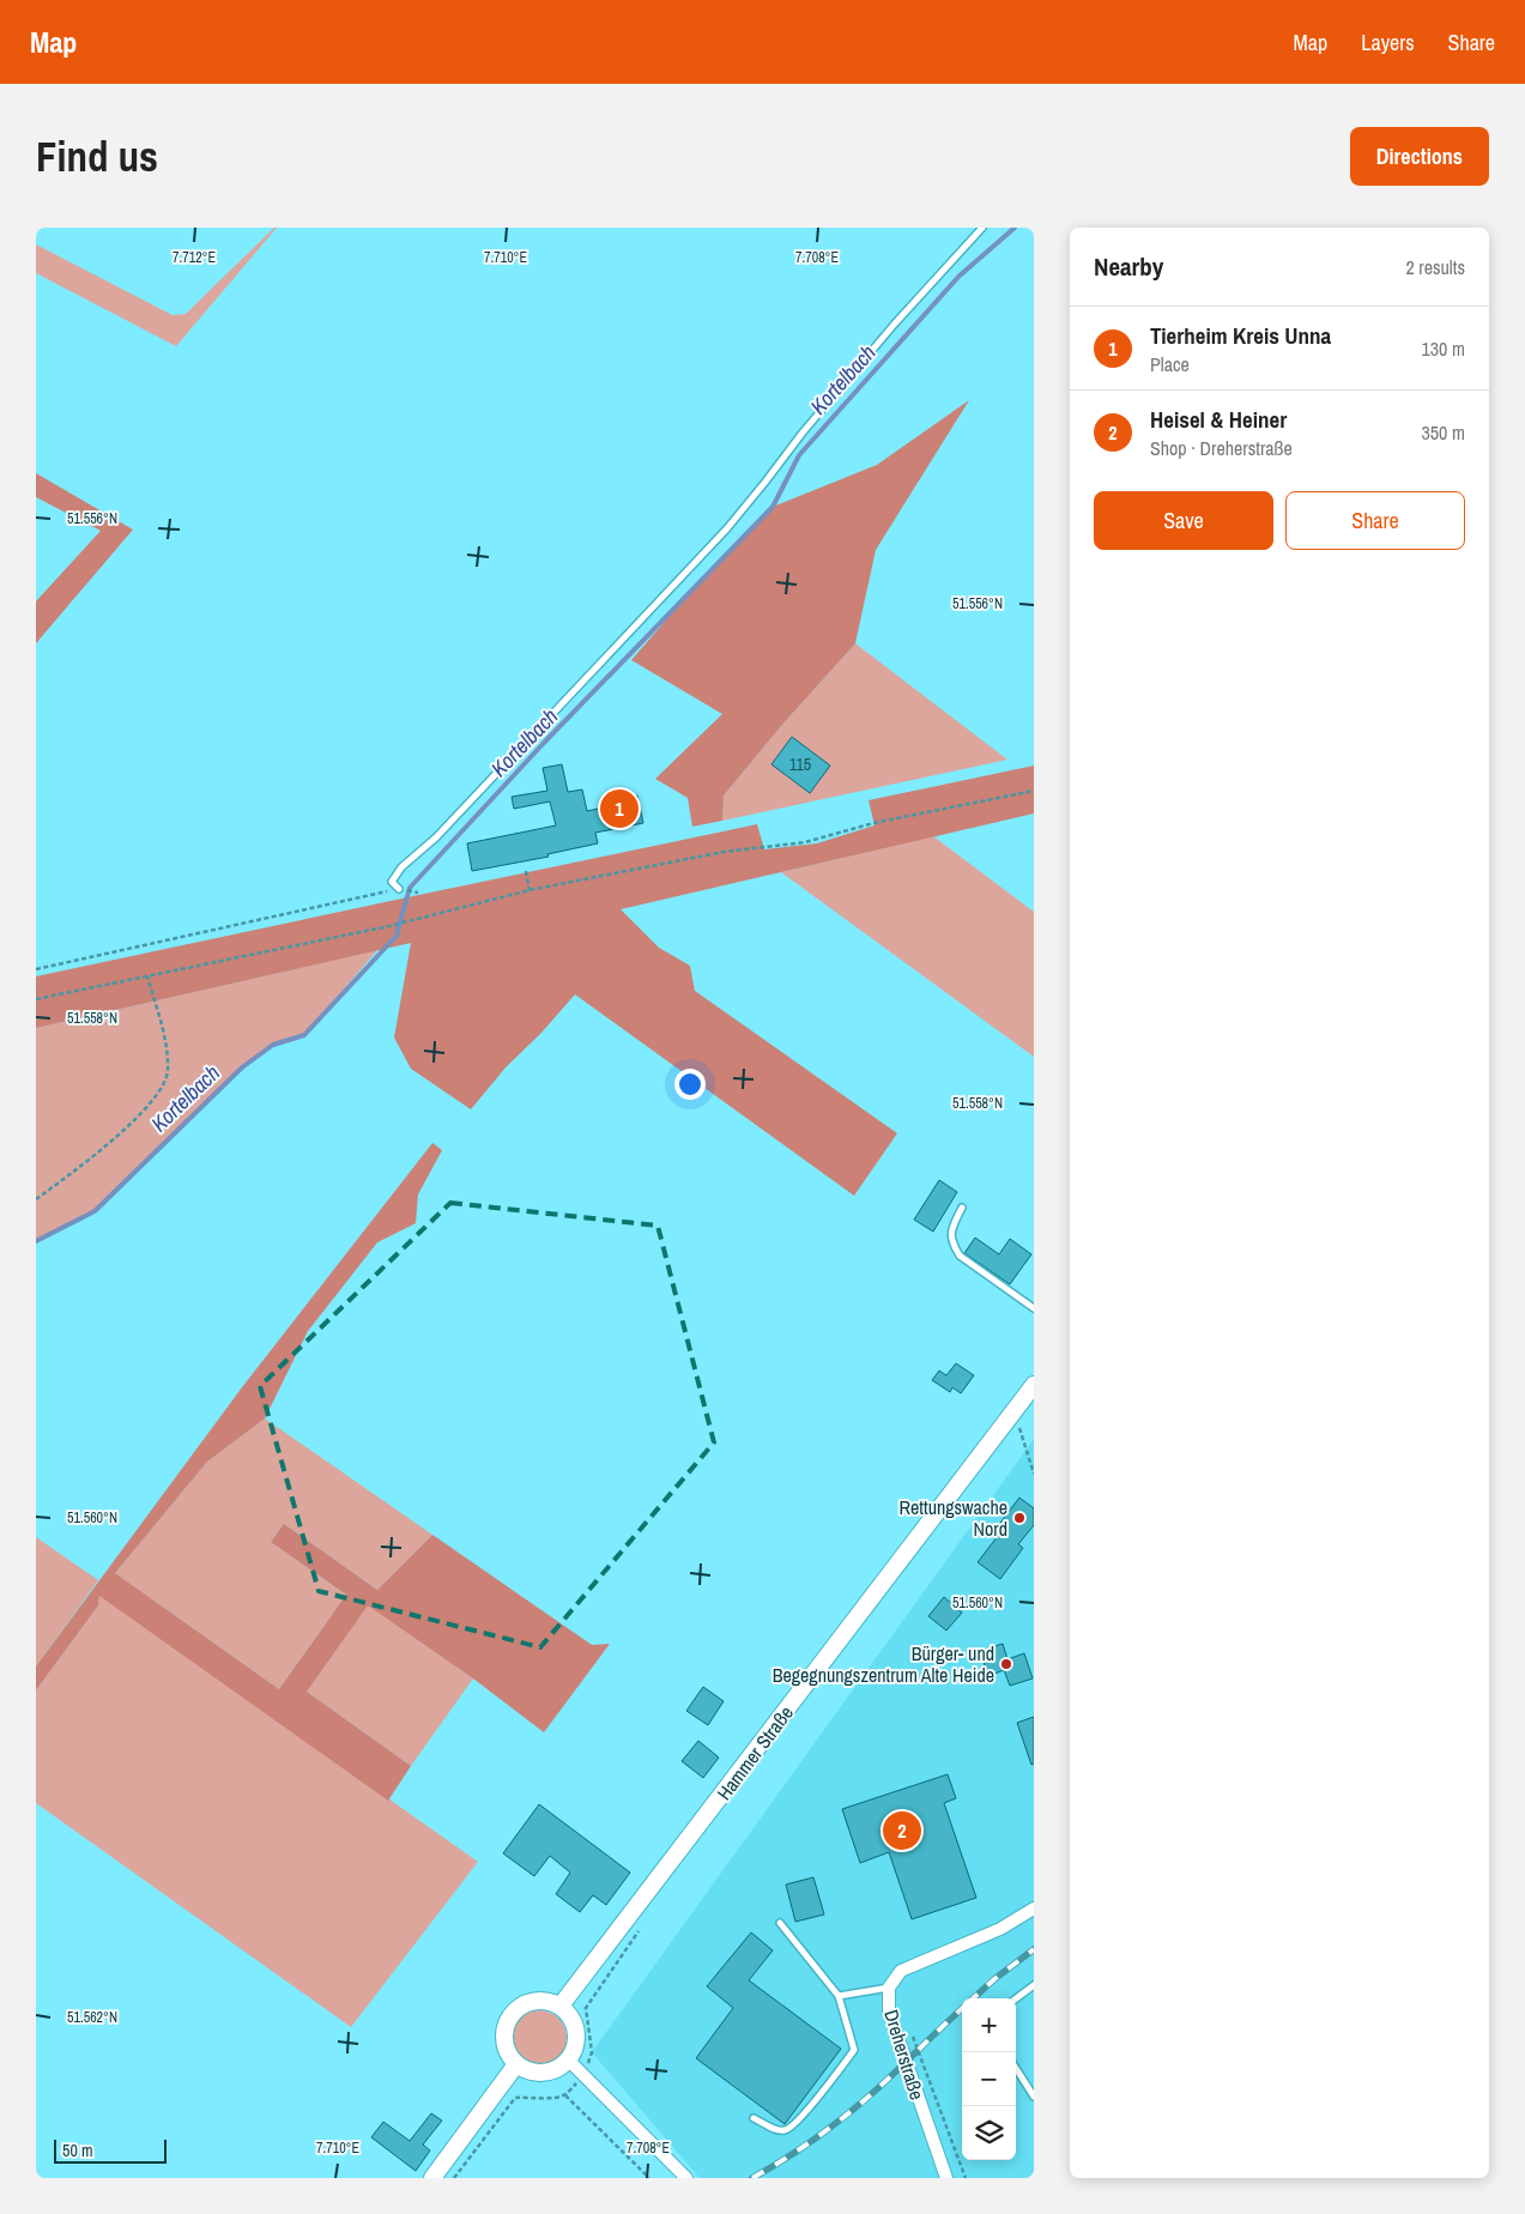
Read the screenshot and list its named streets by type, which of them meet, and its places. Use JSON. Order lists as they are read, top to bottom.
{
  "streets": {
    "main road": ["Hammer Straße"],
    "street": ["Dreherstraße"]
  },
  "water": ["Kortelbach"],
  "places": ["Rettungswache Nord", "Bürger- und Begegnungszentrum Alte Heide"],
  "house_numbers": ["115"],
  "scale_bar": "50 m",
  "page": {
    "header": "Map",
    "nav": ["Map", "Layers", "Share"],
    "buttons": [
      "Directions",
      ["Save", "Share"]
    ],
    "title": "Find us",
    "heading": ["Nearby", "2 results"],
    "list": [
      {
        "mark": "1",
        "name": "Tierheim Kreis Unna",
        "note": "Place",
        "value": "130 m"
      },
      {
        "mark": "2",
        "name": "Heisel & Heiner",
        "note": "Shop · Dreherstraße",
        "value": "350 m"
      }
    ],
    "pins": ["1", "2"],
    "map_buttons": ["+", "−"],
    "scale": "50 m"
  },
  "coordinates": [
    "7.710°E",
    "7.708°E",
    "7.712°E",
    "51.556°N",
    "51.558°N",
    "51.560°N",
    "51.562°N"
  ]
}
